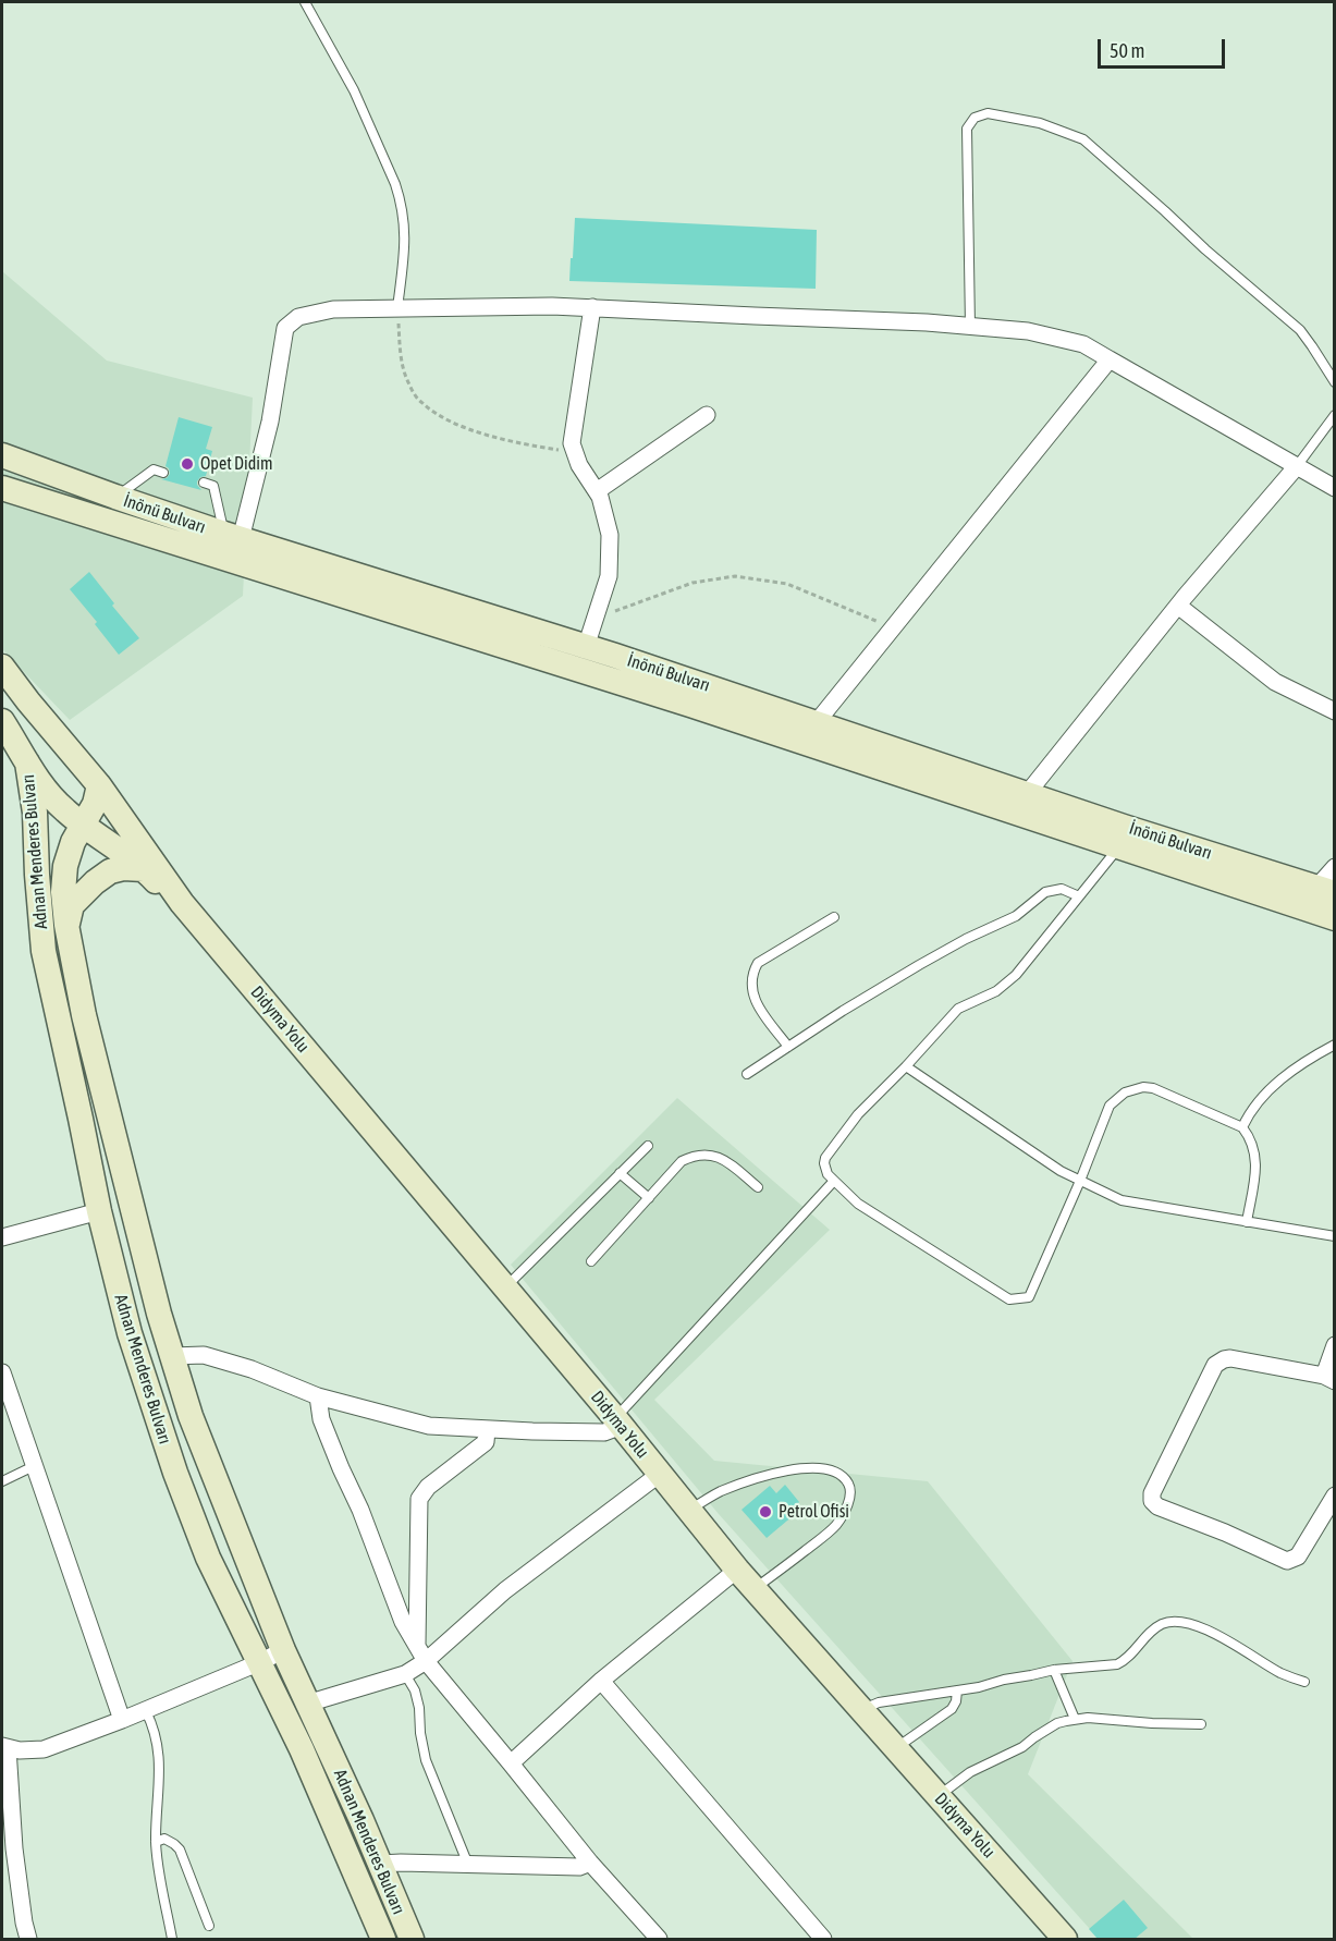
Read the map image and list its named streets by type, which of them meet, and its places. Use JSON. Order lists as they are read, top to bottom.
{
  "streets": {
    "main road": ["İnönü Bulvarı", "Adnan Menderes Bulvarı", "Didyma Yolu"]
  },
  "places": ["Opet Didim", "Petrol Ofisi"],
  "scale_bar": "50 m"
}
